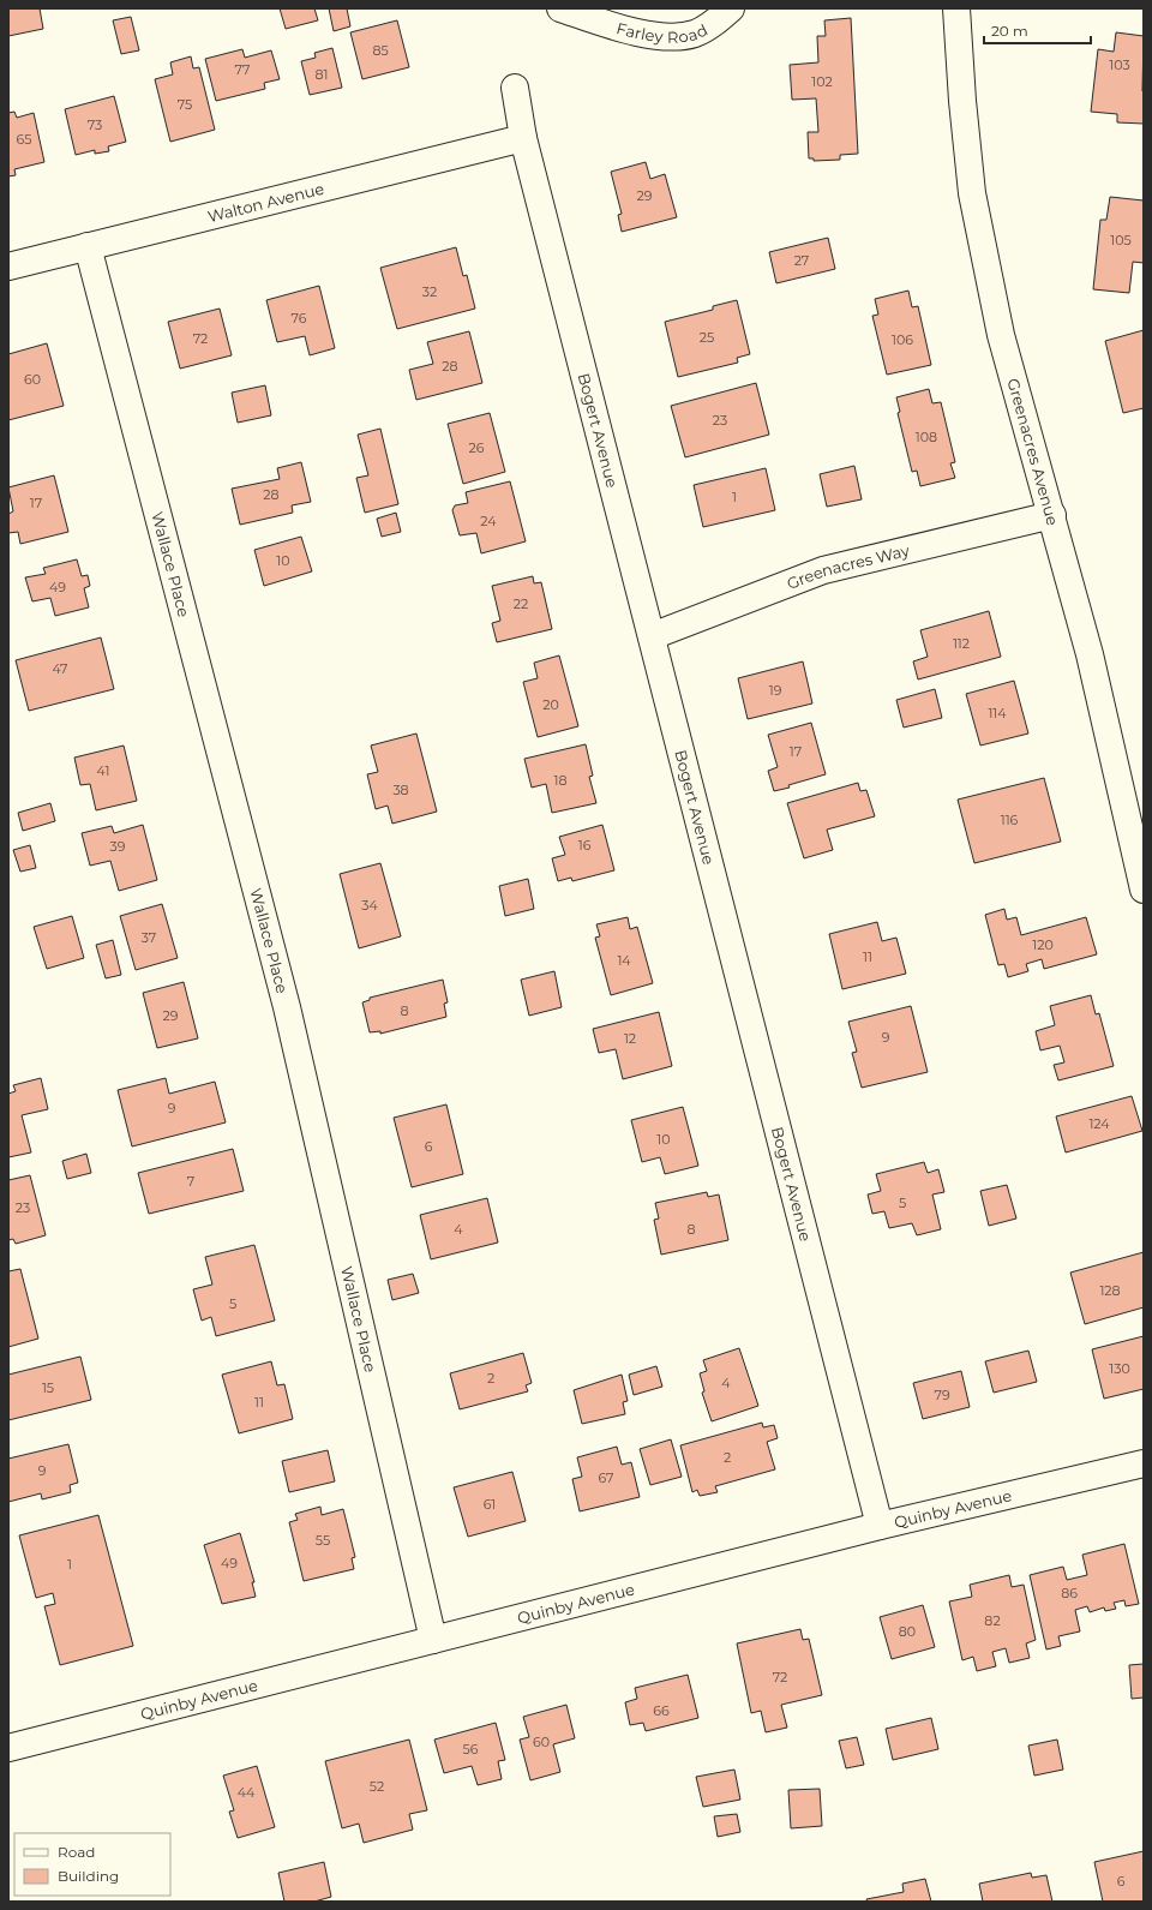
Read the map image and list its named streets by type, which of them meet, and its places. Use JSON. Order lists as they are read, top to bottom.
{
  "streets": {
    "street": [
      "Farley Road",
      "Walton Avenue",
      "Bogert Avenue",
      "Greenacres Avenue",
      "Wallace Place",
      "Greenacres Way",
      "Quinby Avenue"
    ]
  },
  "crossings": [
    ["Walton Avenue", "Bogert Avenue"],
    ["Walton Avenue", "Wallace Place"],
    ["Bogert Avenue", "Greenacres Way"],
    ["Bogert Avenue", "Quinby Avenue"],
    ["Greenacres Avenue", "Greenacres Way"],
    ["Wallace Place", "Quinby Avenue"]
  ],
  "house_numbers": [
    "85",
    "103",
    "77",
    "81",
    "102",
    "75",
    "73",
    "65",
    "29",
    "105",
    "27",
    "32",
    "76",
    "25",
    "72",
    "106",
    "28",
    "60",
    "23",
    "108",
    "26",
    "28",
    "1",
    "17",
    "24",
    "10",
    "49",
    "22",
    "112",
    "47",
    "19",
    "20",
    "114",
    "17",
    "41",
    "18",
    "38",
    "116",
    "16",
    "39",
    "34",
    "37",
    "120",
    "11",
    "14",
    "8",
    "29",
    "9",
    "12",
    "9",
    "124",
    "10",
    "6",
    "7",
    "5",
    "23",
    "4",
    "8",
    "128",
    "5",
    "130",
    "2",
    "4",
    "15",
    "79",
    "11",
    "2",
    "9",
    "67",
    "61",
    "55",
    "49",
    "1",
    "86",
    "82",
    "80",
    "72",
    "66",
    "60",
    "56",
    "52",
    "44",
    "6"
  ],
  "legend": ["Road", "Building"],
  "scale_bar": "20 m"
}
